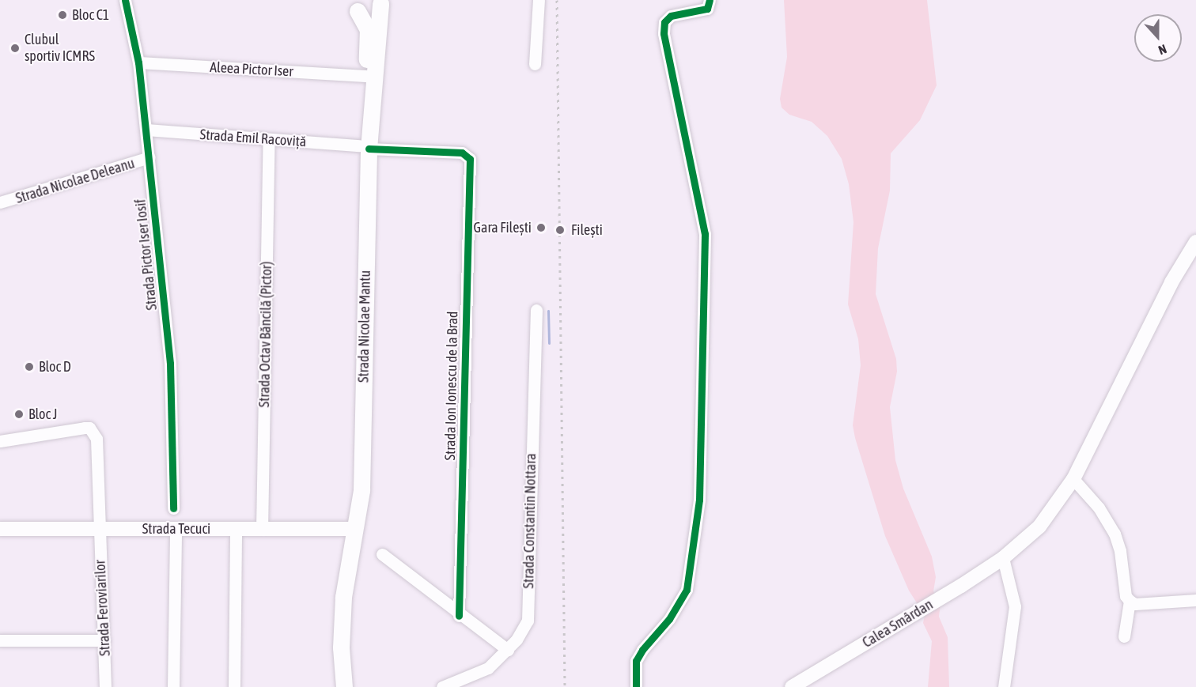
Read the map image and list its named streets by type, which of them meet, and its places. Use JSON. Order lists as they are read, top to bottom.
{
  "streets": {
    "main road": ["Strada Tecuci", "Calea Smârdan"],
    "street": [
      "Aleea Pictor Iser",
      "Strada Emil Racoviță",
      "Strada Nicolae Deleanu",
      "Strada Pictor Iser Iosif",
      "Strada Octav Băncilă (Pictor)",
      "Strada Ion Ionescu de la Brad",
      "Strada Constantin Nottara",
      "Strada Feroviarilor"
    ]
  },
  "crossings": [
    ["Aleea Pictor Iser", "Strada Pictor Iser Iosif"],
    ["Strada Emil Racoviță", "Strada Pictor Iser Iosif"],
    ["Strada Emil Racoviță", "Strada Octav Băncilă (Pictor)"],
    ["Strada Emil Racoviță", "Strada Ion Ionescu de la Brad"],
    ["Strada Nicolae Deleanu", "Strada Pictor Iser Iosif"],
    ["Strada Octav Băncilă (Pictor)", "Strada Tecuci"],
    ["Strada Tecuci", "Strada Feroviarilor"]
  ],
  "places": [
    "Bloc C1",
    "Clubul sportiv ICMRS",
    "Gara Filești",
    "Filești",
    "Bloc D",
    "Bloc J"
  ],
  "north": "bottom"
}
